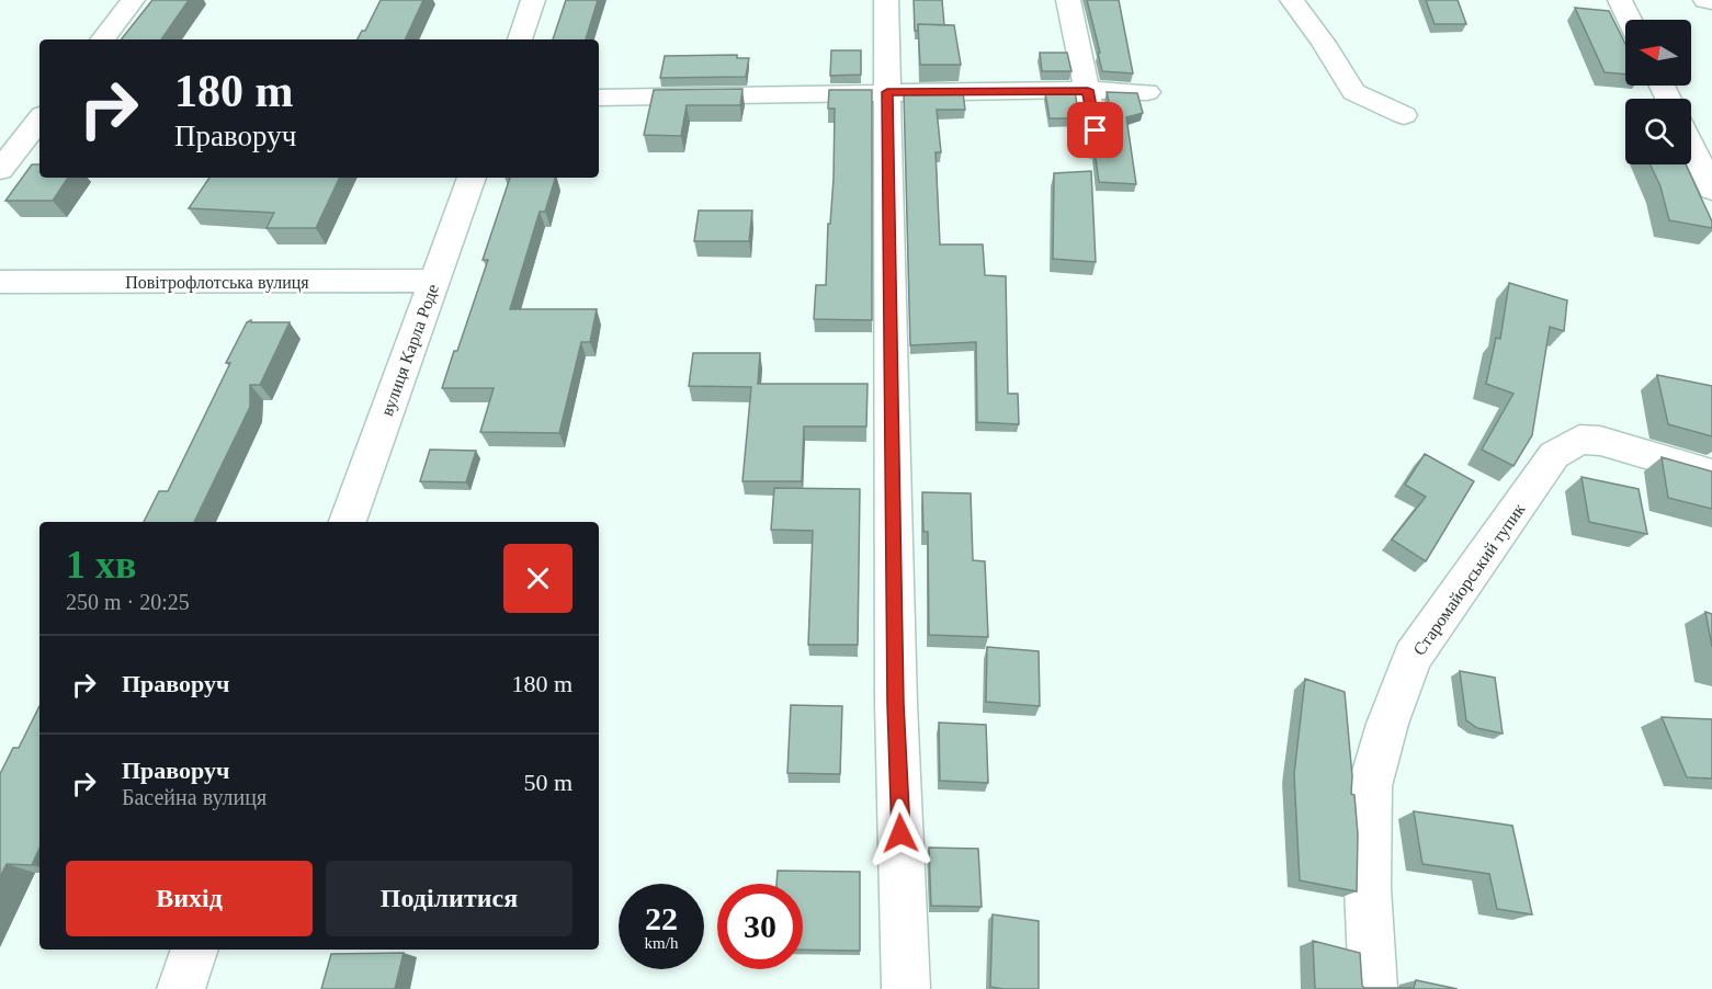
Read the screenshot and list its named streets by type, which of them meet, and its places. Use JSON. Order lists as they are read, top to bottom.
{
  "streets": {
    "street": ["Повітрофлотська вулиця", "вулиця Карла Роде", "Старомайорський тупик"]
  },
  "crossings": [
    ["Повітрофлотська вулиця", "вулиця Карла Роде"]
  ],
  "north": "left",
  "page": {
    "turn": ["180 m", "Праворуч"],
    "heading": ["1 хв", "250 m · 20:25"],
    "list": [
      {
        "name": "Праворуч",
        "value": "180 m"
      },
      {
        "name": "Праворуч",
        "note": "Басейна вулиця",
        "value": "50 m"
      }
    ],
    "buttons": ["Вихід", "Поділитися"],
    "speed": "22 km/h",
    "limit": "30"
  }
}
